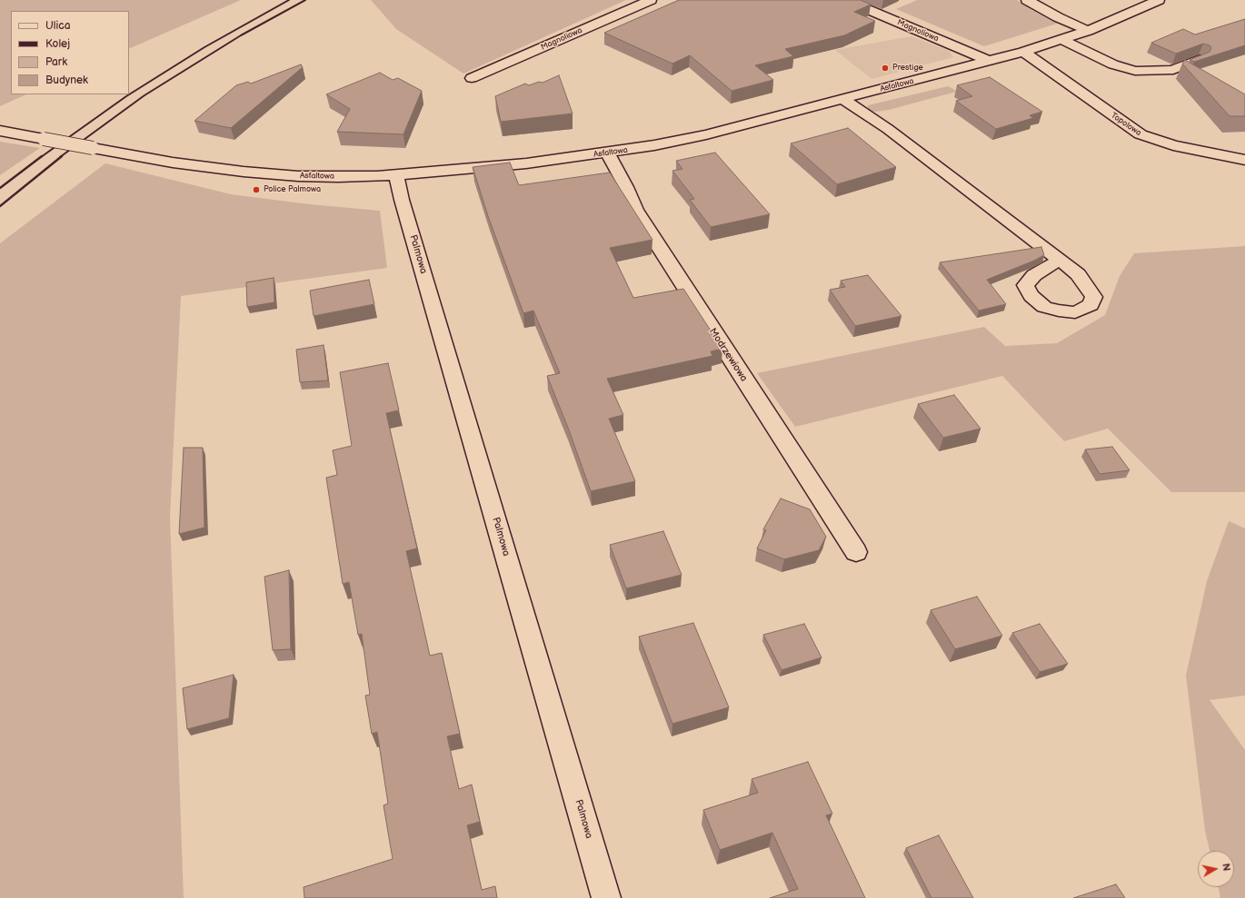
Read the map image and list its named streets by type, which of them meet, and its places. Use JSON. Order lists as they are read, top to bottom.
{
  "streets": {
    "street": [
      "Magnoliowa",
      "Asfaltowa",
      "Topolowa",
      "Palmowa",
      "Modrzewiowa"
    ]
  },
  "crossings": [
    ["Magnoliowa", "Asfaltowa"],
    ["Asfaltowa", "Topolowa"],
    ["Asfaltowa", "Palmowa"],
    ["Asfaltowa", "Modrzewiowa"]
  ],
  "places": ["Prestige", "Police Palmowa"],
  "legend": [
    "Ulica",
    "Kolej",
    "Park",
    "Budynek"
  ],
  "north": "right"
}
